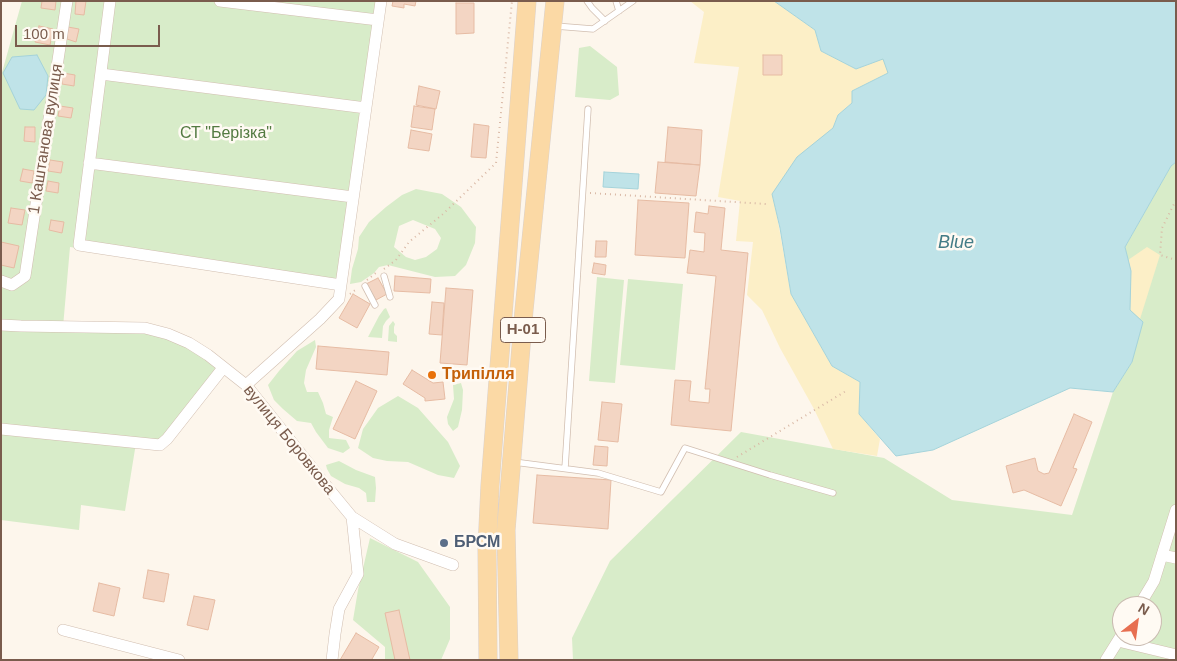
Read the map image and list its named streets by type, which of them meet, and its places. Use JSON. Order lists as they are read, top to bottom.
{
  "streets": {
    "main road": ["Н-01"],
    "street": ["1 Каштанова вулиця", "вулиця Боровкова"]
  },
  "water": ["Blue"],
  "parks": ["СТ \"Берізка\""],
  "places": ["Трипілля", "БРСМ"],
  "scale_bar": "100 m",
  "north": "top right"
}
